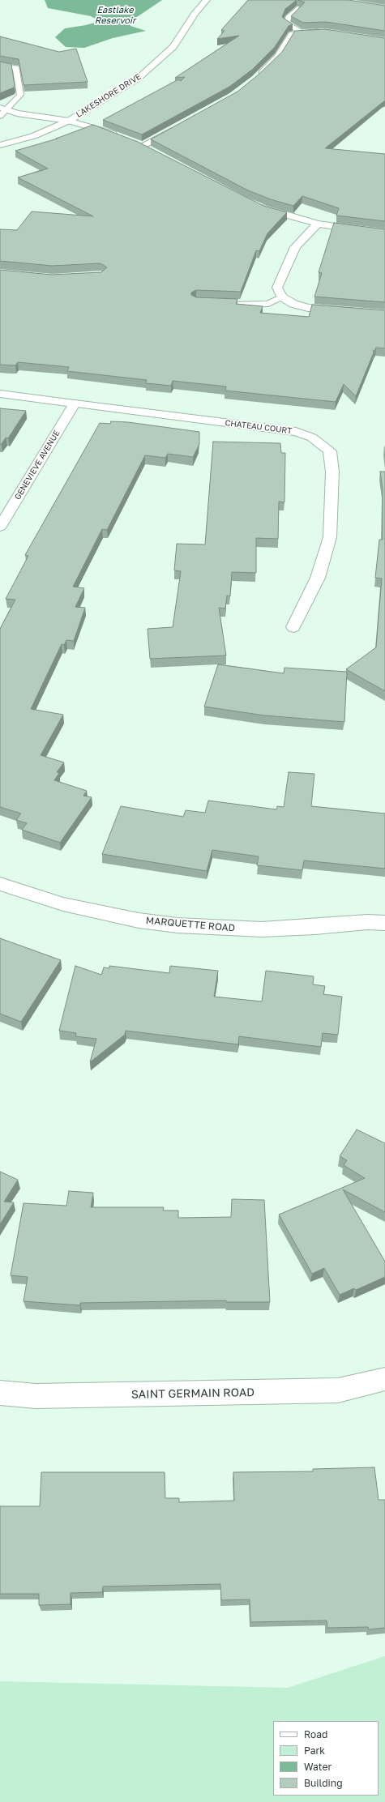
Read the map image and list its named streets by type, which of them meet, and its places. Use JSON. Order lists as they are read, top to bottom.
{
  "streets": {
    "street": [
      "LAKESHORE DRIVE",
      "CHATEAU COURT",
      "GENEVIEVE AVENUE",
      "MARQUETTE ROAD",
      "SAINT GERMAIN ROAD"
    ]
  },
  "crossings": [
    ["CHATEAU COURT", "GENEVIEVE AVENUE"]
  ],
  "water": ["Eastlake Reservoir"],
  "legend": [
    "Road",
    "Park",
    "Water",
    "Building"
  ]
}
